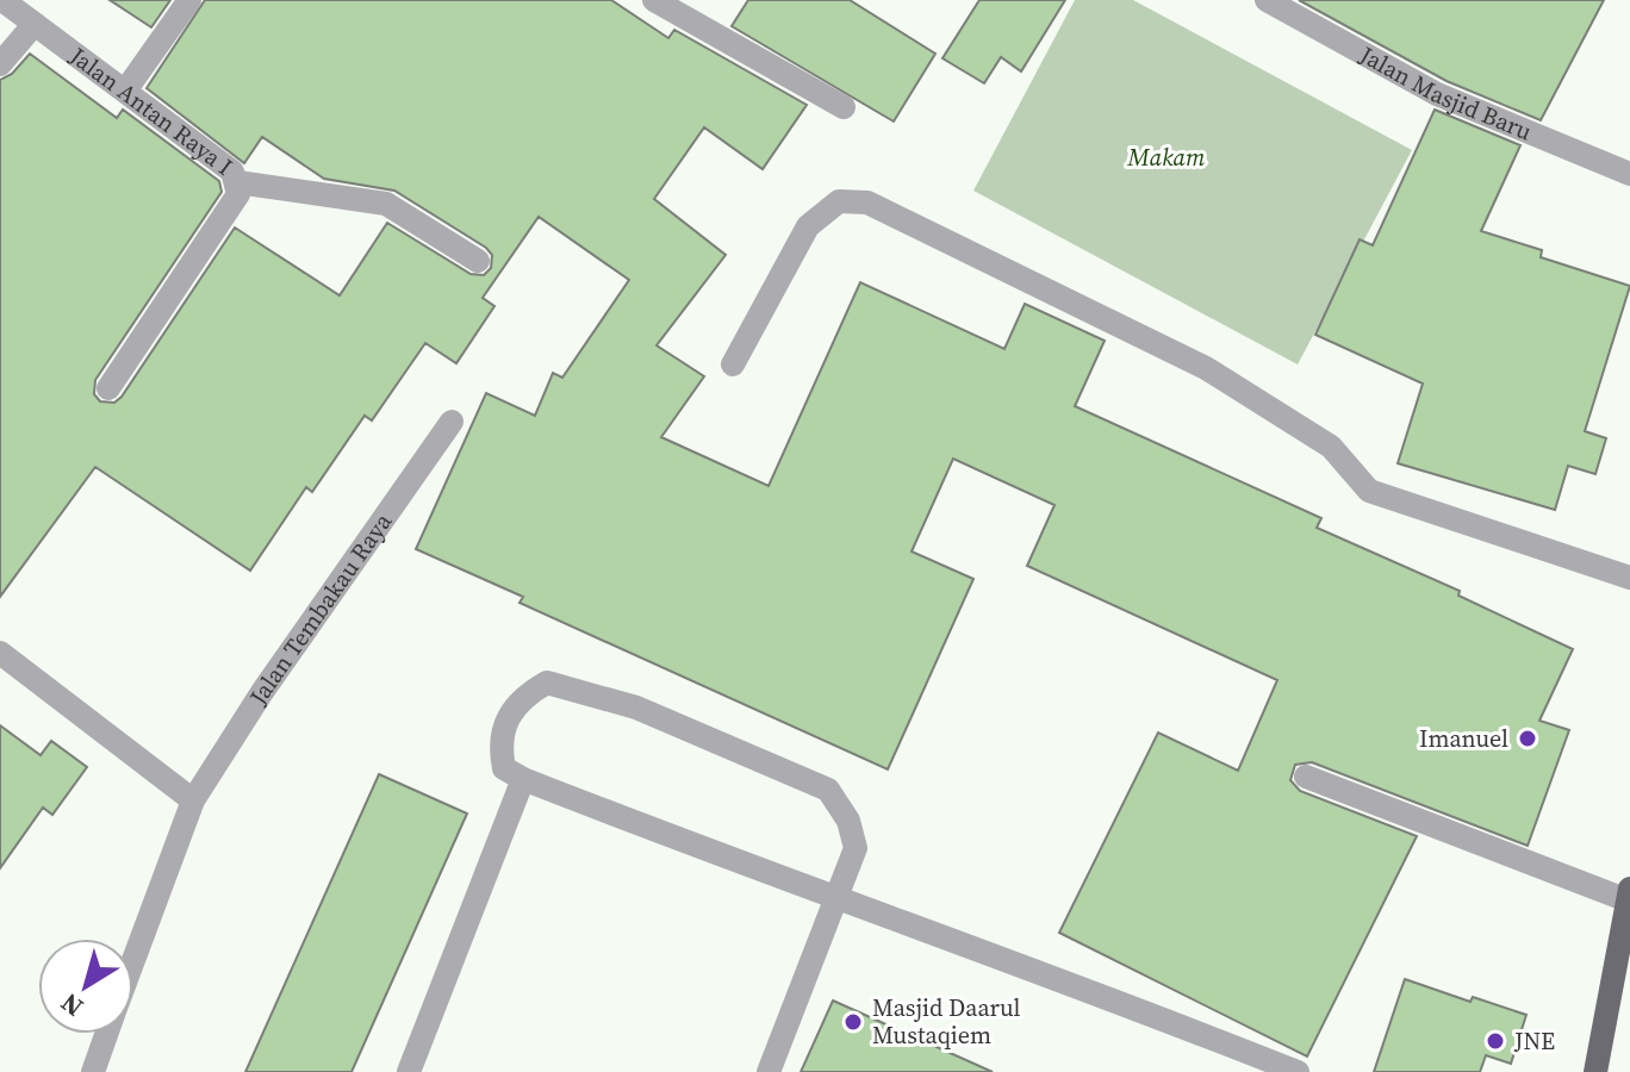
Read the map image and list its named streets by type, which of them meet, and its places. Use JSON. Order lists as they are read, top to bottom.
{
  "streets": {
    "street": ["Jalan Masjid Baru", "Jalan Antan Raya I", "Jalan Tembakau Raya"]
  },
  "parks": ["Makam"],
  "places": ["Imanuel", "Masjid Daarul Mustaqiem", "JNE"],
  "north": "bottom left"
}
